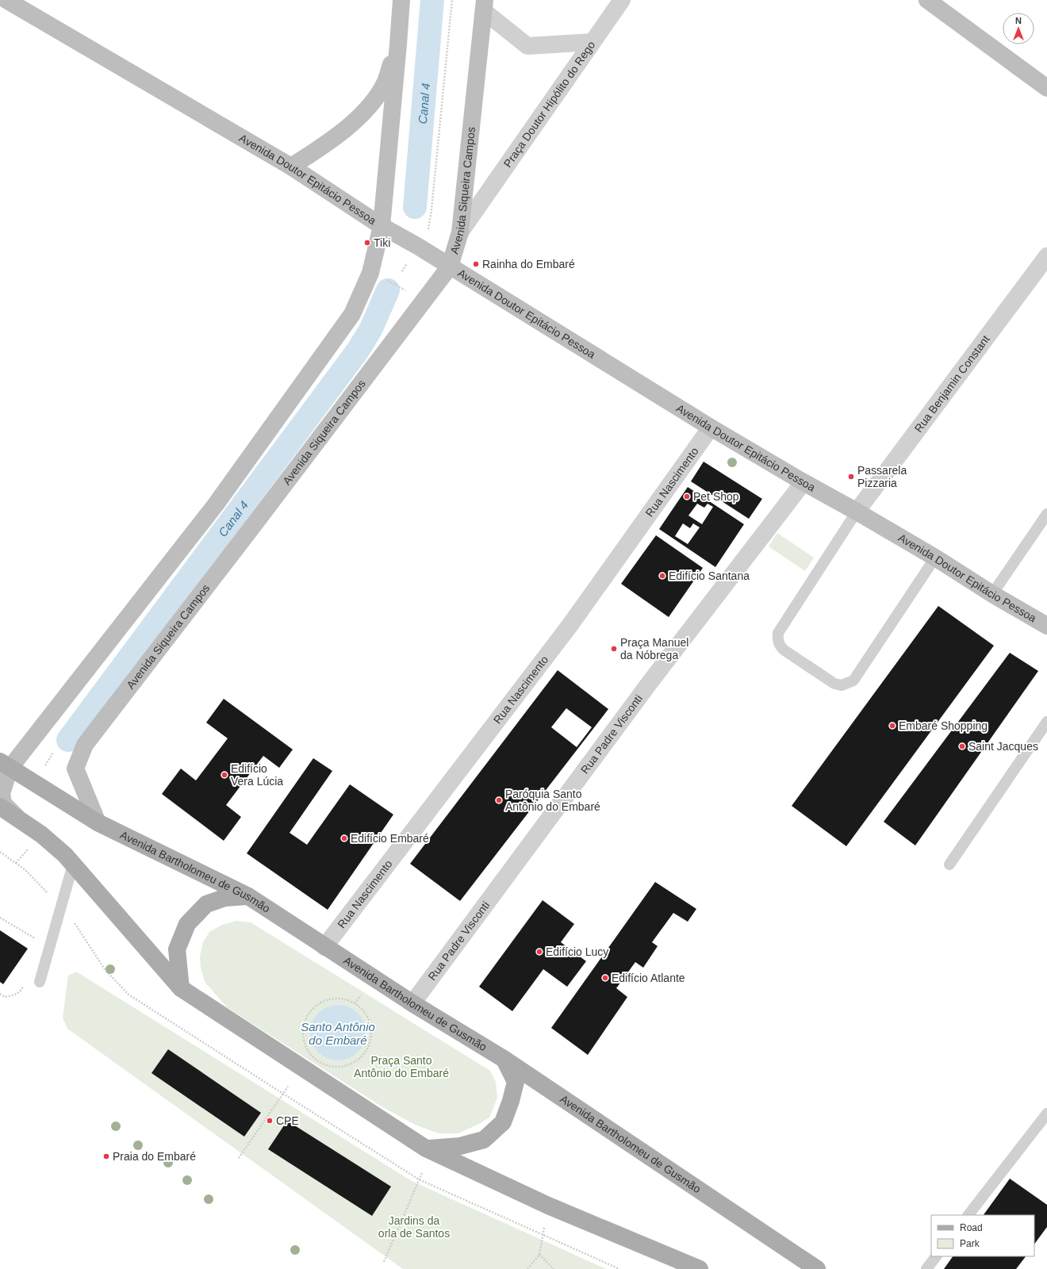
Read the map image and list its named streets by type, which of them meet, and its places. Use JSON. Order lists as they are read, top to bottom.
{
  "streets": {
    "main road": ["Avenida Doutor Epitácio Pessoa", "Avenida Siqueira Campos", "Avenida Bartholomeu de Gusmão"],
    "street": [
      "Praça Doutor Hipólito do Rego",
      "Rua Benjamin Constant",
      "Rua Nascimento",
      "Rua Padre Visconti"
    ]
  },
  "crossings": [
    ["Praça Doutor Hipólito do Rego", "Avenida Siqueira Campos"],
    ["Avenida Doutor Epitácio Pessoa", "Avenida Siqueira Campos"],
    ["Avenida Doutor Epitácio Pessoa", "Rua Benjamin Constant"],
    ["Avenida Doutor Epitácio Pessoa", "Rua Nascimento"],
    ["Avenida Doutor Epitácio Pessoa", "Rua Padre Visconti"],
    ["Avenida Siqueira Campos", "Avenida Bartholomeu de Gusmão"],
    ["Rua Nascimento", "Avenida Bartholomeu de Gusmão"],
    ["Rua Padre Visconti", "Avenida Bartholomeu de Gusmão"]
  ],
  "water": ["Canal 4", "Santo Antônio do Embaré"],
  "parks": ["Praça Santo Antônio do Embaré", "Jardins da orla de Santos"],
  "places": [
    "Tiki",
    "Rainha do Embaré",
    "Passarela Pizzaria",
    "Pet Shop",
    "Edifício Santana",
    "Praça Manuel da Nóbrega",
    "Embaré Shopping",
    "Saint Jacques",
    "Edifício Vera Lúcia",
    "Paróquia Santo Antônio do Embaré",
    "Edifício Embaré",
    "Edifício Lucy",
    "Edifício Atlante",
    "CPE",
    "Praia do Embaré"
  ],
  "legend": ["Road", "Park"],
  "north": "top"
}
